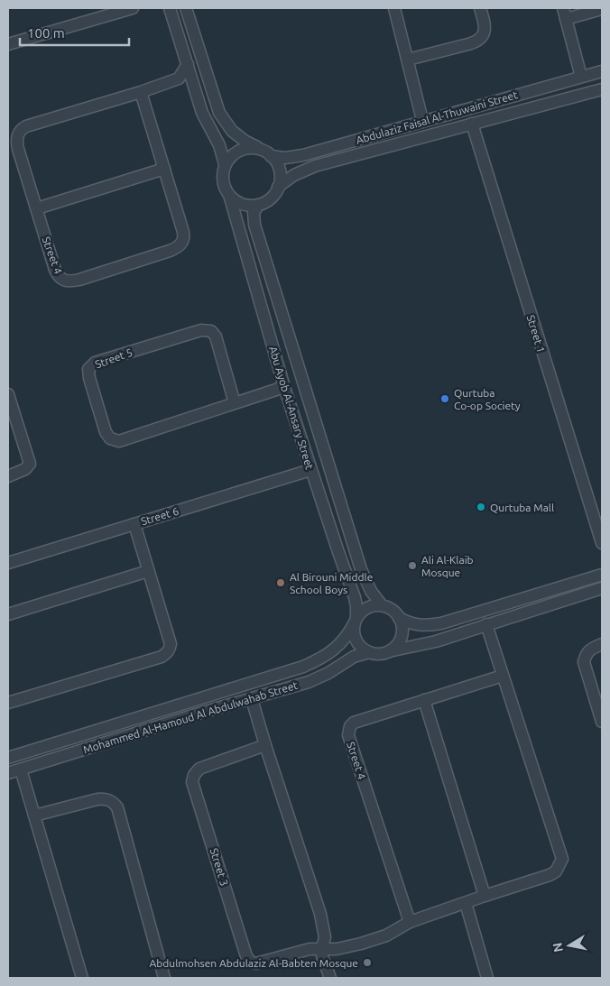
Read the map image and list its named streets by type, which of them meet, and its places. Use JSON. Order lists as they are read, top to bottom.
{
  "streets": {
    "street": [
      "Abdulaziz Faisal Al-Thuwaini Street",
      "Street 4",
      "Street 1",
      "Street 5",
      "Abu Ayob Al-Ansary Street",
      "Street 6",
      "Mohammed Al-Hamoud Al Abdulwahab Street",
      "Street 3"
    ]
  },
  "crossings": [
    ["Abdulaziz Faisal Al-Thuwaini Street", "Street 1"],
    ["Abdulaziz Faisal Al-Thuwaini Street", "Abu Ayob Al-Ansary Street"],
    ["Street 5", "Abu Ayob Al-Ansary Street"],
    ["Abu Ayob Al-Ansary Street", "Street 6"],
    ["Abu Ayob Al-Ansary Street", "Mohammed Al-Hamoud Al Abdulwahab Street"]
  ],
  "places": [
    "Qurtuba Co-op Society",
    "Qurtuba Mall",
    "Ali Al-Klaib Mosque",
    "Al Birouni Middle School Boys",
    "Abdulmohsen Abdulaziz Al-Babten Mosque"
  ],
  "scale_bar": "100 m",
  "north": "left"
}
